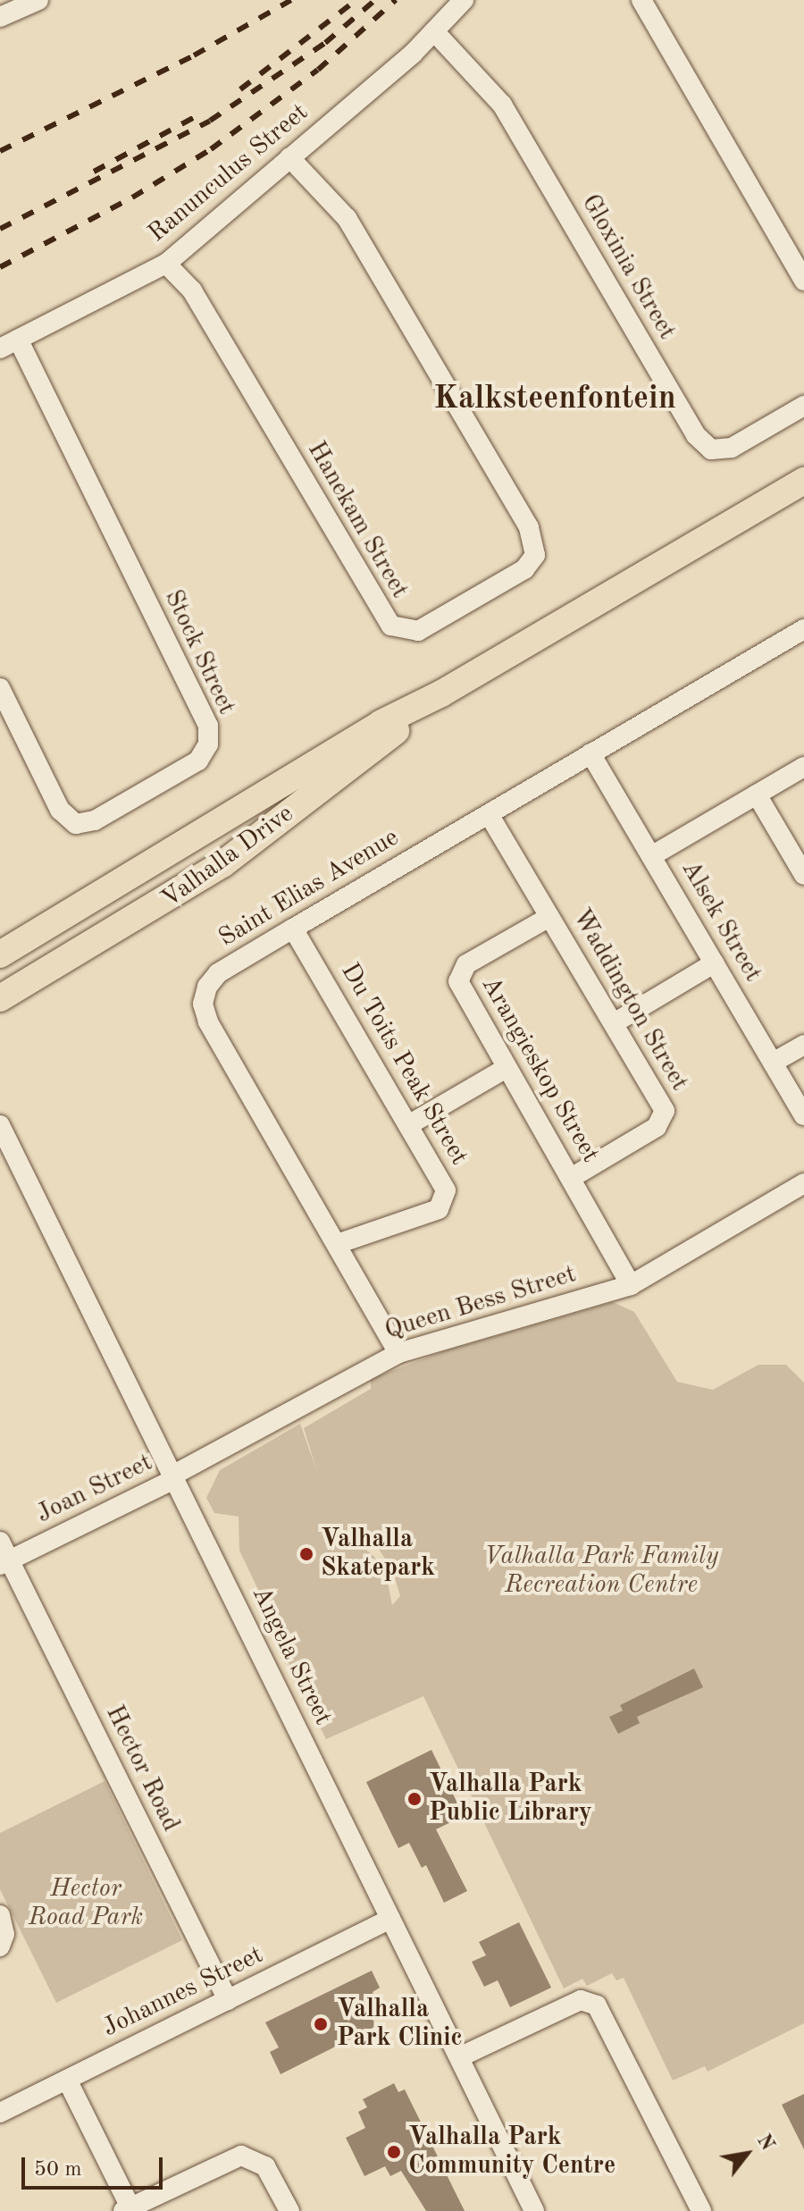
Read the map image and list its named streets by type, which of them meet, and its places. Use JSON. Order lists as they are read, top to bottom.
{
  "streets": {
    "main road": ["Valhalla Drive"],
    "street": [
      "Ranunculus Street",
      "Gloxinia Street",
      "Hanekam Street",
      "Stock Street",
      "Saint Elias Avenue",
      "Alsek Street",
      "Waddington Street",
      "Du Toits Peak Street",
      "Arangieskop Street",
      "Queen Bess Street",
      "Joan Street",
      "Angela Street",
      "Hector Road",
      "Johannes Street"
    ]
  },
  "crossings": [
    ["Ranunculus Street", "Gloxinia Street"],
    ["Ranunculus Street", "Hanekam Street"],
    ["Ranunculus Street", "Stock Street"],
    ["Saint Elias Avenue", "Alsek Street"],
    ["Saint Elias Avenue", "Waddington Street"],
    ["Saint Elias Avenue", "Du Toits Peak Street"],
    ["Saint Elias Avenue", "Queen Bess Street"],
    ["Waddington Street", "Arangieskop Street"],
    ["Arangieskop Street", "Queen Bess Street"],
    ["Queen Bess Street", "Joan Street"],
    ["Queen Bess Street", "Angela Street"],
    ["Joan Street", "Angela Street"],
    ["Joan Street", "Hector Road"],
    ["Angela Street", "Johannes Street"],
    ["Hector Road", "Johannes Street"]
  ],
  "districts": ["Kalksteenfontein"],
  "parks": ["Valhalla Park Family Recreation Centre", "Hector Road Park"],
  "places": [
    "Valhalla Skatepark",
    "Valhalla Park Public Library",
    "Valhalla Park Clinic",
    "Valhalla Park Community Centre"
  ],
  "scale_bar": "50 m",
  "north": "top right"
}
